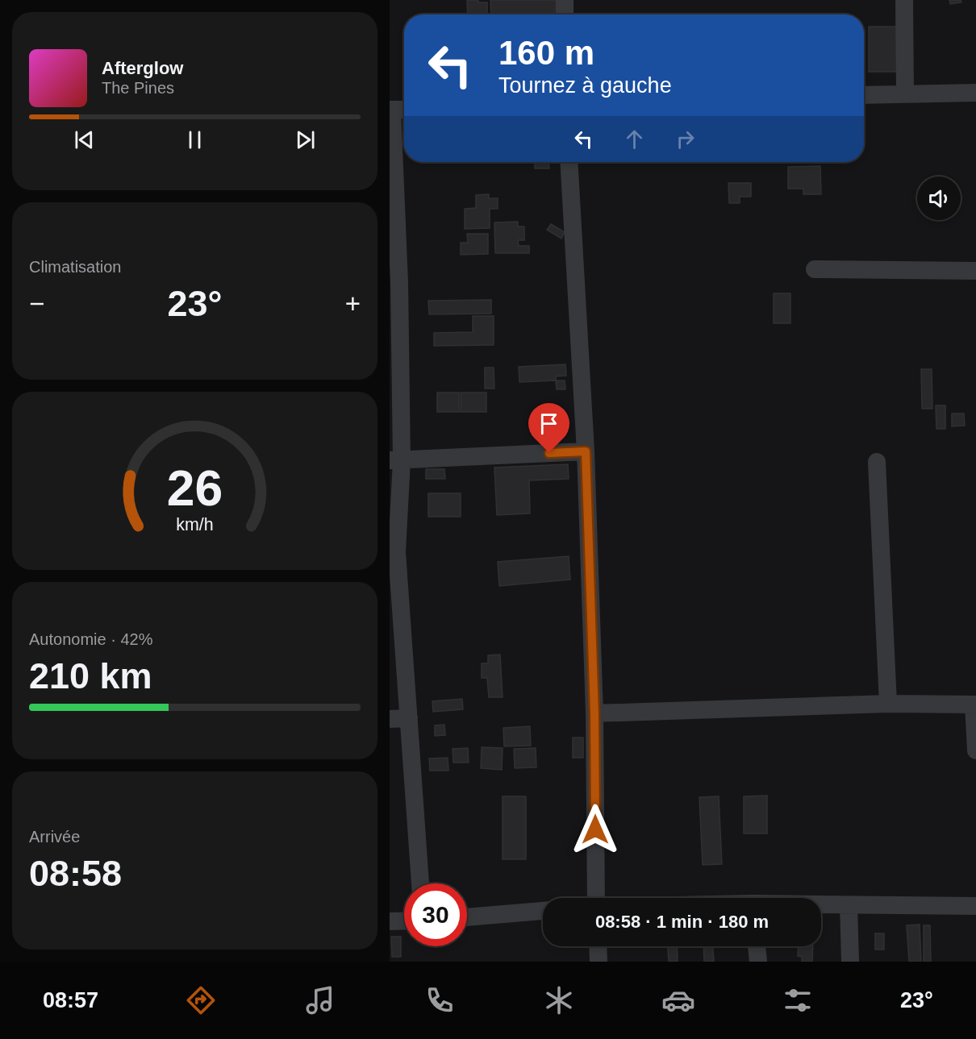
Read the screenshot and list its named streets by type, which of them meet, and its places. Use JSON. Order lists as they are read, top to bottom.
{
  "page": {
    "turn": ["160 m", "Tournez à gauche"],
    "song": ["Afterglow", "The Pines"],
    "tile": [
      "Climatisation",
      ["Autonomie · 42%", "210 km"],
      ["Arrivée", "08:58"]
    ],
    "heat": ["−", "23°", "+"],
    "limit": "30",
    "trip": "08:58 · 1 min · 180 m",
    "tabs": ["08:57", "23°"],
    "gauge": ["26", "km/h"]
  }
}
